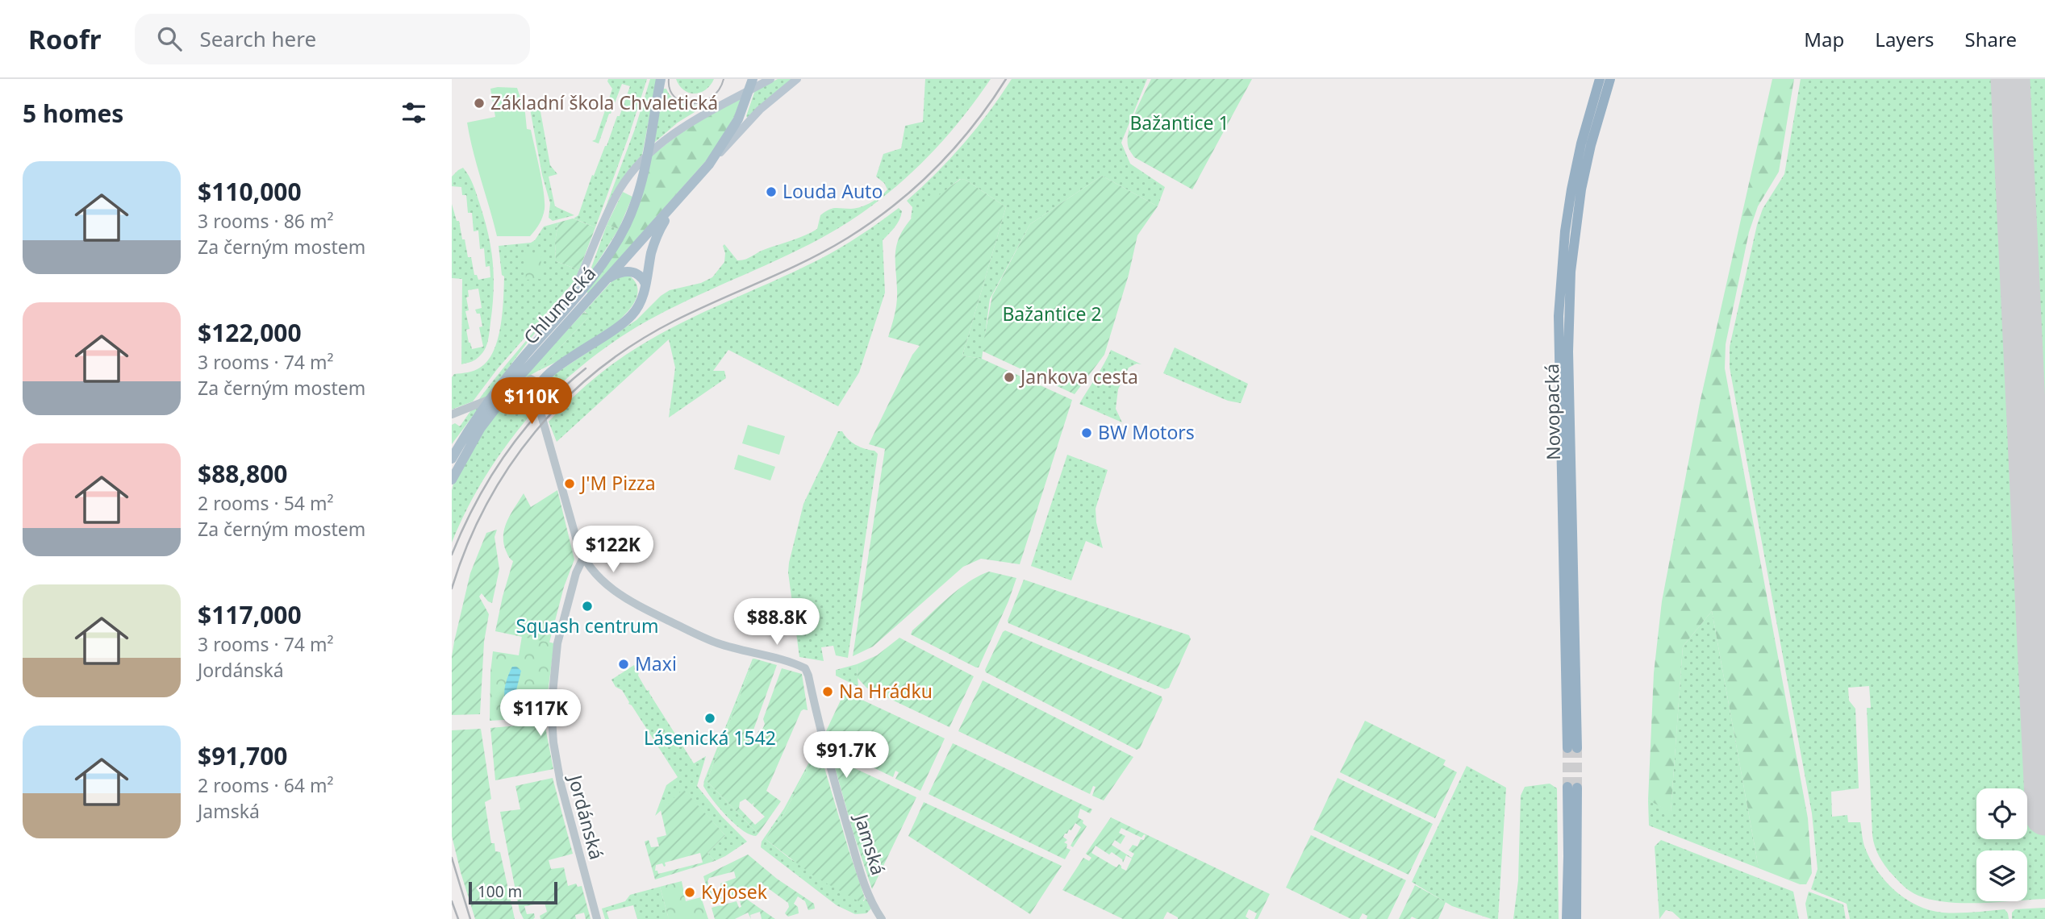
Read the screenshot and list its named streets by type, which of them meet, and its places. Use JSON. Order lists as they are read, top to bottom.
{
  "streets": {
    "highway": ["Novopacká"],
    "main road": ["Chlumecká"],
    "street": ["Jordánská", "Jamská"]
  },
  "crossings": [
    ["Jordánská", "Jamská"]
  ],
  "parks": ["Bažantice 1", "Bažantice 2"],
  "places": [
    "Základní škola Chvaletická",
    "Louda Auto",
    "Jankova cesta",
    "BW Motors",
    "J'M Pizza",
    "Squash centrum",
    "Maxi",
    "Na Hrádku",
    "Lásenická 1542",
    "Kyjosek"
  ],
  "scale_bar": "100 m",
  "page": {
    "header": "Roofr",
    "search": "Search here",
    "nav": ["Map", "Layers", "Share"],
    "heading": "5 homes",
    "list": [
      {
        "name": "$110,000",
        "note": "3 rooms · 86 m² · Za černým mostem"
      },
      {
        "name": "$122,000",
        "note": "3 rooms · 74 m² · Za černým mostem"
      },
      {
        "name": "$88,800",
        "note": "2 rooms · 54 m² · Za černým mostem"
      },
      {
        "name": "$117,000",
        "note": "3 rooms · 74 m² · Jordánská"
      },
      {
        "name": "$91,700",
        "note": "2 rooms · 64 m² · Jamská"
      }
    ],
    "price": [
      "$110K",
      "$122K",
      "$88.8K",
      "$117K",
      "$91.7K"
    ],
    "scale": "100 m"
  }
}
